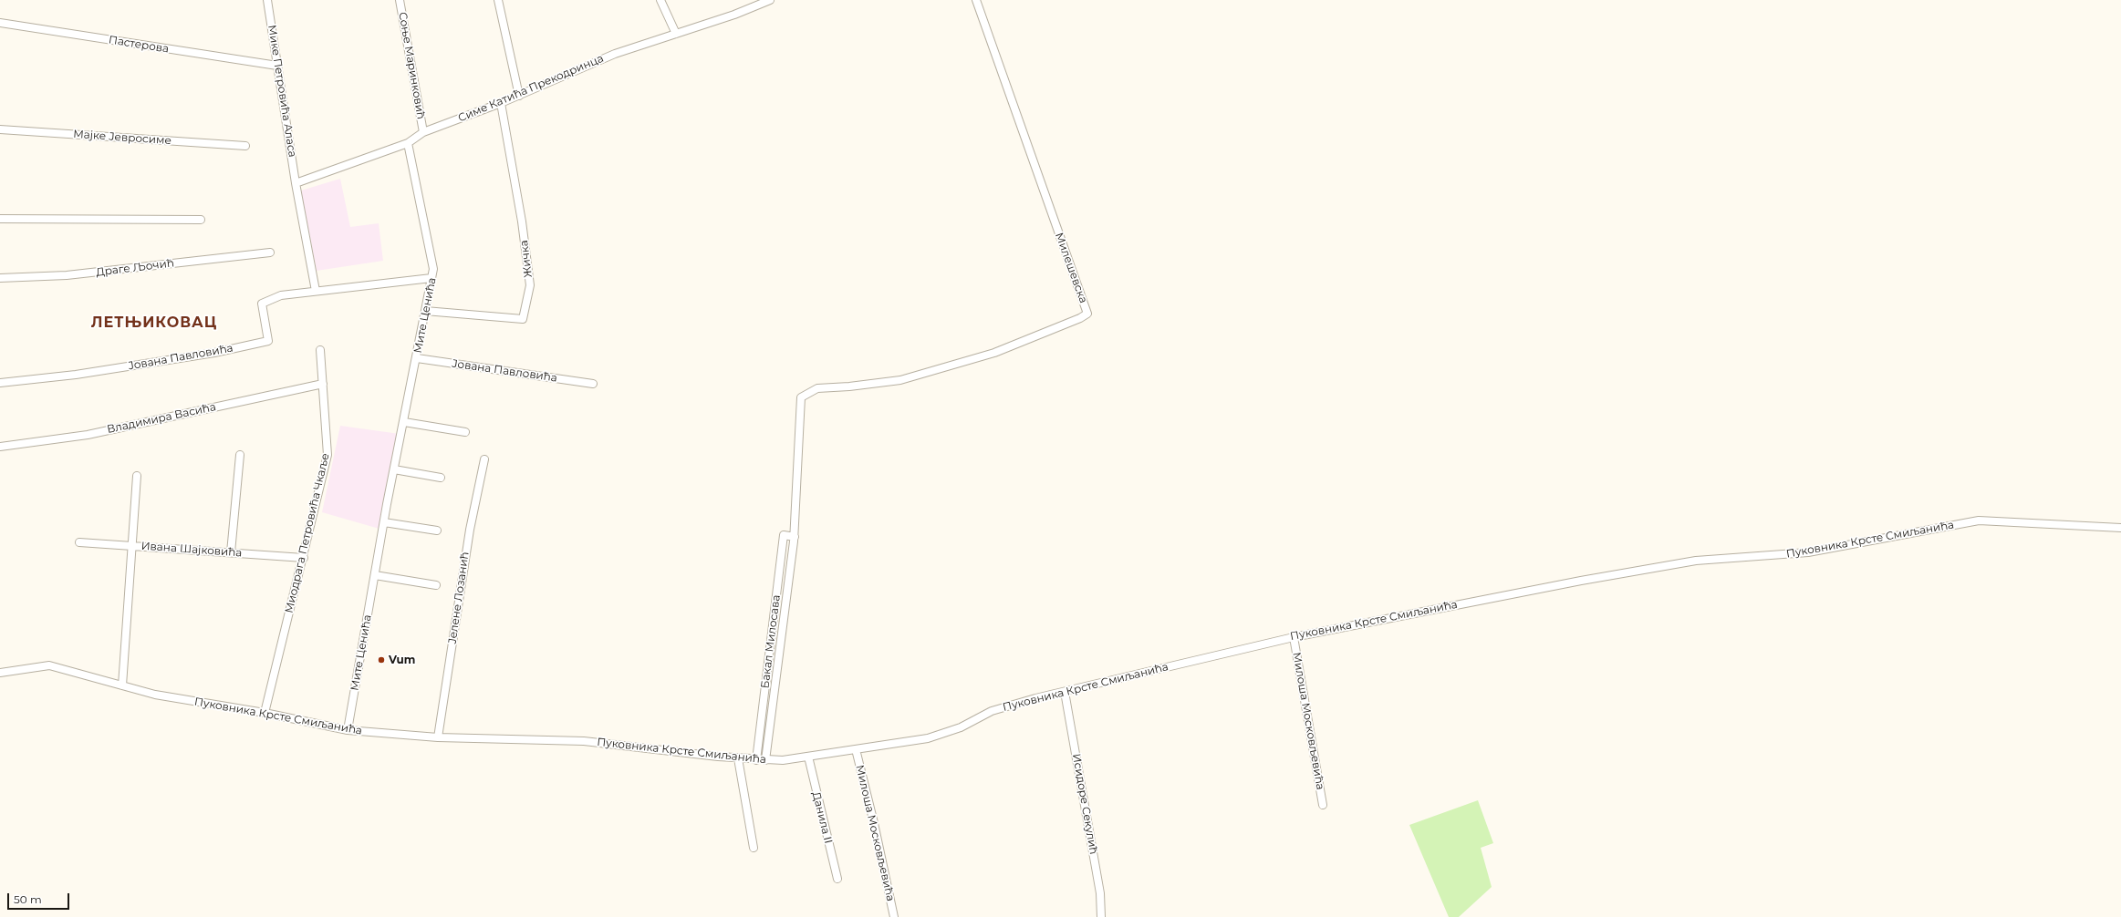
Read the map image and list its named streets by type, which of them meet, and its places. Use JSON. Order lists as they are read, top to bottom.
{
  "streets": {
    "street": [
      "Пастерова",
      "Соње Маринковић",
      "Симе Катића Прекодринца",
      "Мике Петровића Аласа",
      "Мајке Јевросиме",
      "Жичка",
      "Драге Љочић",
      "Милешевска",
      "Мите Ценића",
      "Јована Павловића",
      "Владимира Васића",
      "Миодрага Петровића Чкаље",
      "Пуковника Крсте Смиљанића",
      "Ивана Шајковића",
      "Јелене Лозанић",
      "Бакал Милосава",
      "Милоша Московљевића",
      "Исидоре Секулић",
      "Данила II"
    ]
  },
  "crossings": [
    ["Пастерова", "Мике Петровића Аласа"],
    ["Соње Маринковић", "Симе Катића Прекодринца"],
    ["Симе Катића Прекодринца", "Мике Петровића Аласа"],
    ["Симе Катића Прекодринца", "Жичка"],
    ["Симе Катића Прекодринца", "Мите Ценића"],
    ["Мике Петровића Аласа", "Јована Павловића"],
    ["Жичка", "Мите Ценића"],
    ["Милешевска", "Бакал Милосава"],
    ["Мите Ценића", "Јована Павловића"],
    ["Мите Ценића", "Пуковника Крсте Смиљанића"],
    ["Владимира Васића", "Миодрага Петровића Чкаље"],
    ["Миодрага Петровића Чкаље", "Пуковника Крсте Смиљанића"],
    ["Миодрага Петровића Чкаље", "Ивана Шајковића"],
    ["Пуковника Крсте Смиљанића", "Јелене Лозанић"],
    ["Пуковника Крсте Смиљанића", "Бакал Милосава"],
    ["Пуковника Крсте Смиљанића", "Милоша Московљевића"],
    ["Пуковника Крсте Смиљанића", "Исидоре Секулић"],
    ["Пуковника Крсте Смиљанића", "Данила II"]
  ],
  "districts": ["ЛЕТЊИКОВАЦ"],
  "places": ["Vum"],
  "scale_bar": "50 m"
}
